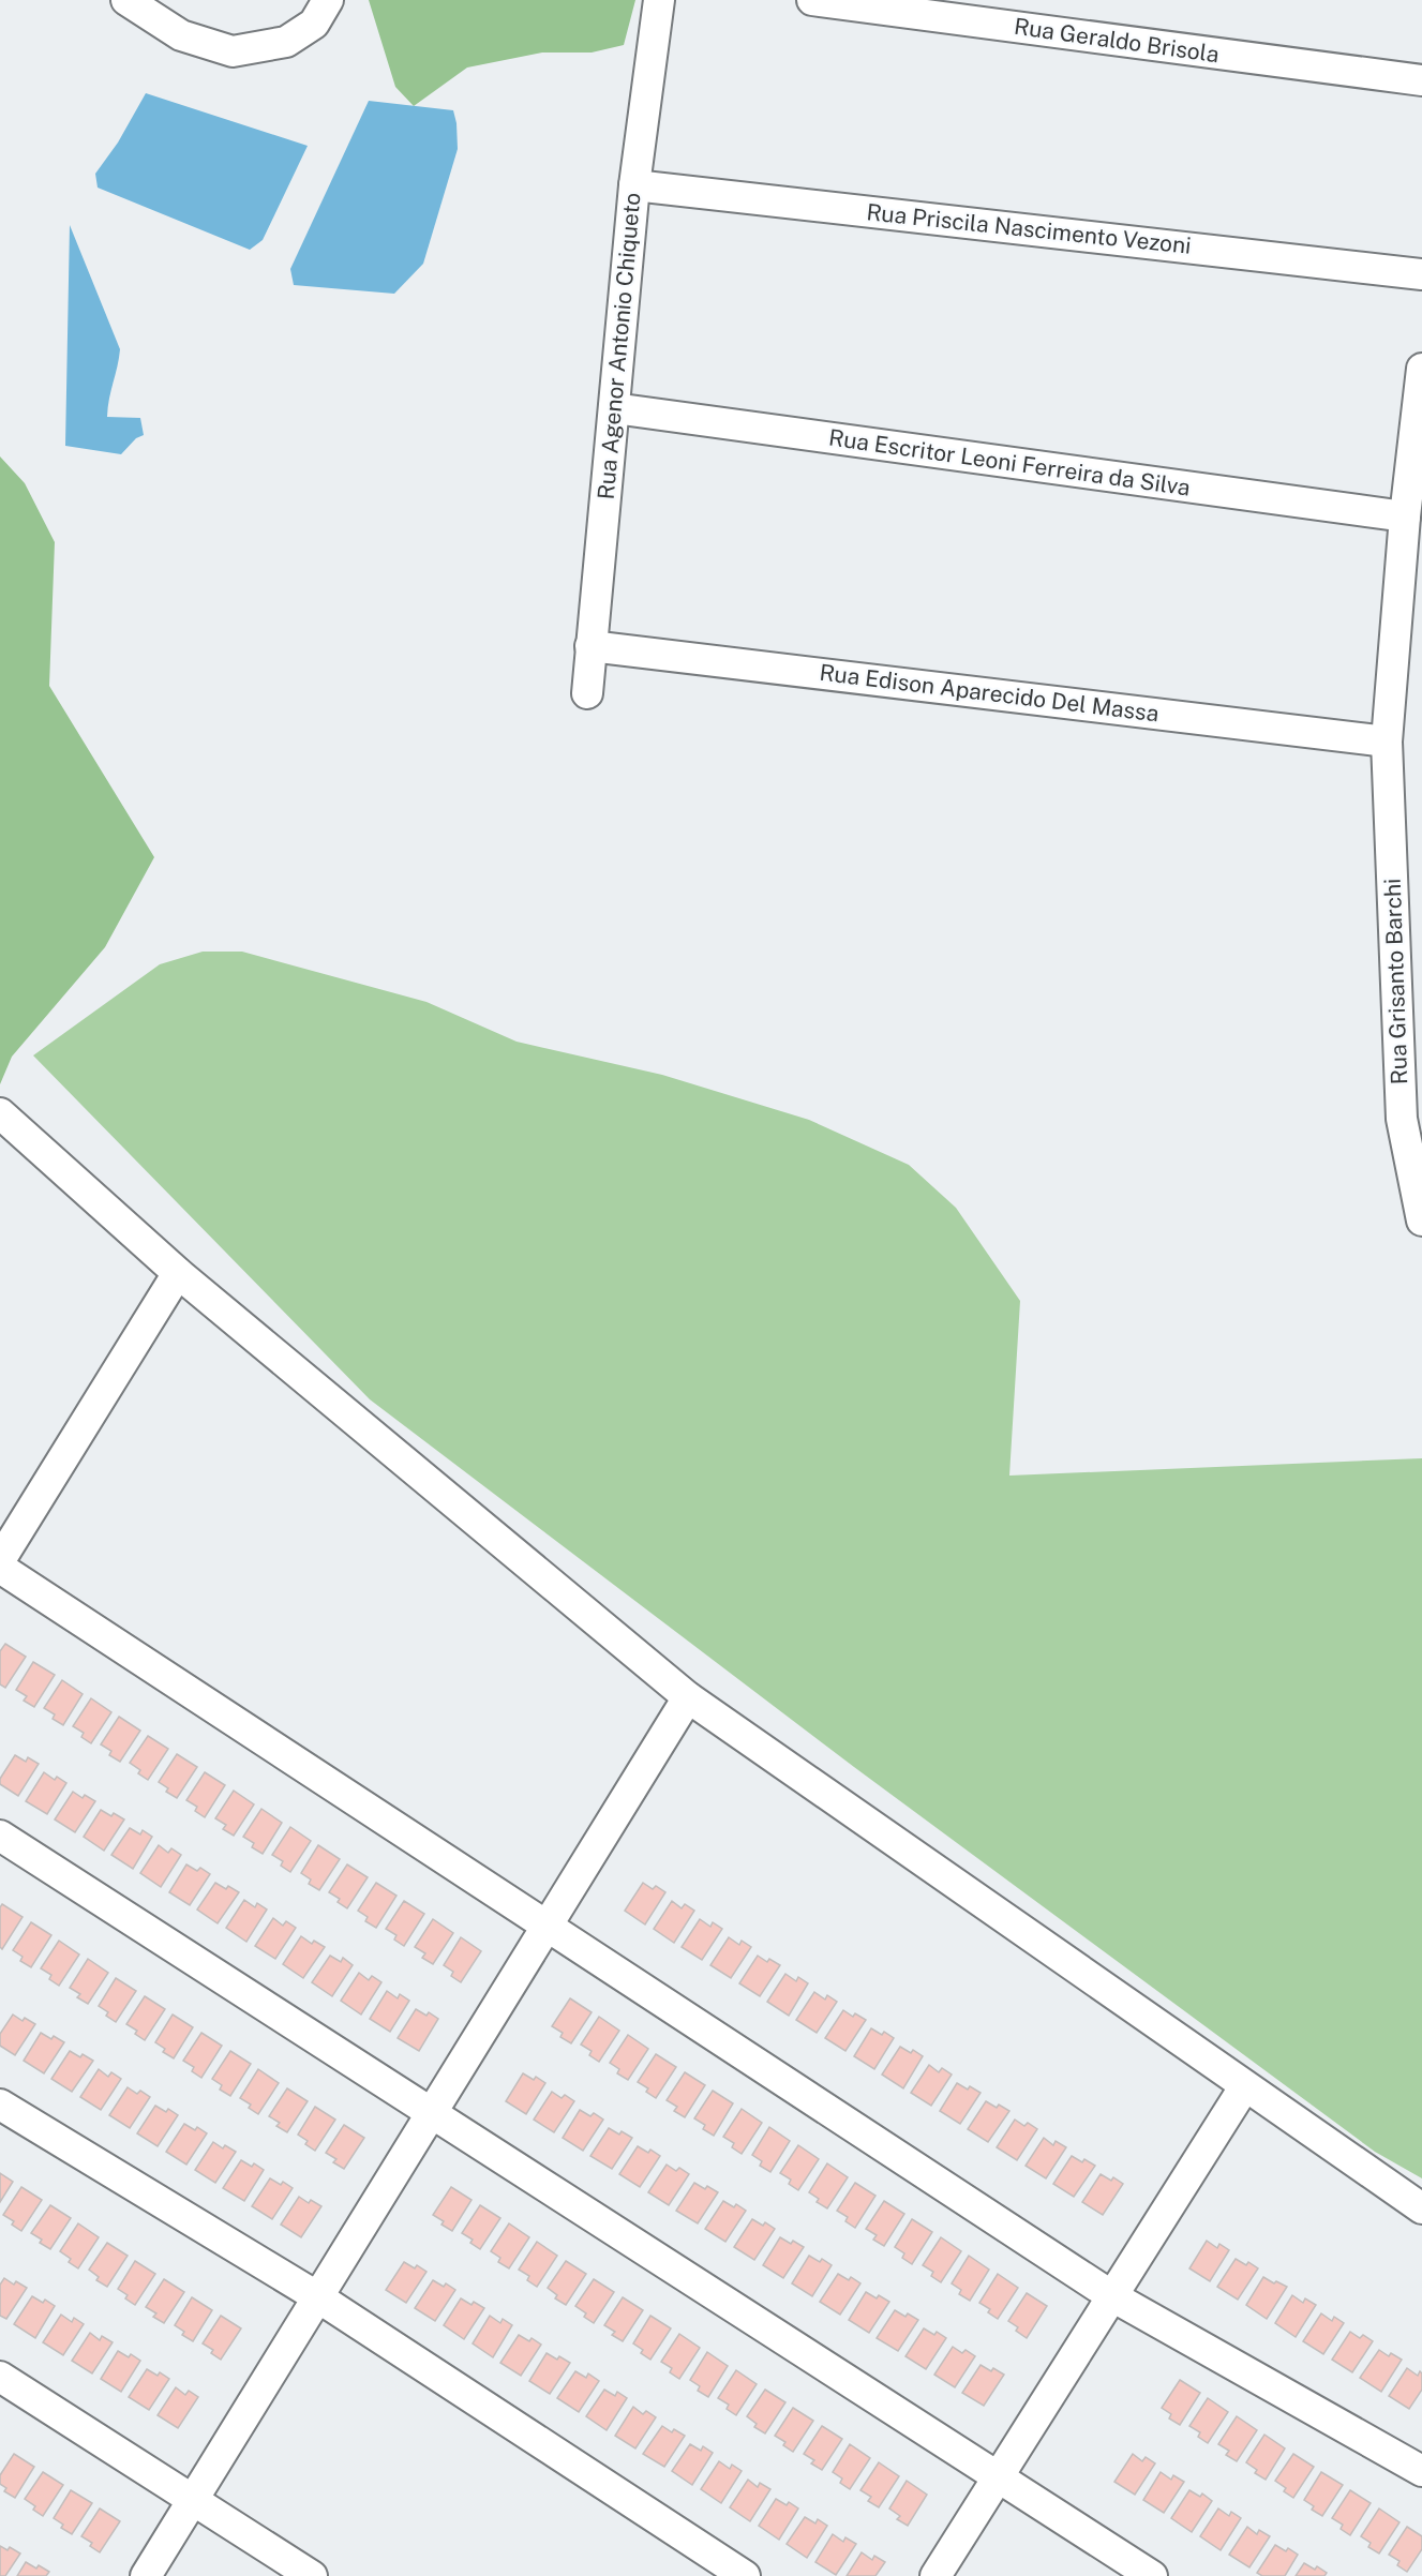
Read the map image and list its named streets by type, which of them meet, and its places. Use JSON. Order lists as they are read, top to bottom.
{
  "streets": {
    "street": [
      "Rua Geraldo Brisola",
      "Rua Priscila Nascimento Vezoni",
      "Rua Agenor Antonio Chiqueto",
      "Rua Escritor Leoni Ferreira da Silva",
      "Rua Edison Aparecido Del Massa",
      "Rua Grisanto Barchi"
    ]
  },
  "crossings": [
    ["Rua Priscila Nascimento Vezoni", "Rua Agenor Antonio Chiqueto"],
    ["Rua Agenor Antonio Chiqueto", "Rua Escritor Leoni Ferreira da Silva"],
    ["Rua Agenor Antonio Chiqueto", "Rua Edison Aparecido Del Massa"],
    ["Rua Escritor Leoni Ferreira da Silva", "Rua Grisanto Barchi"],
    ["Rua Edison Aparecido Del Massa", "Rua Grisanto Barchi"]
  ]
}
